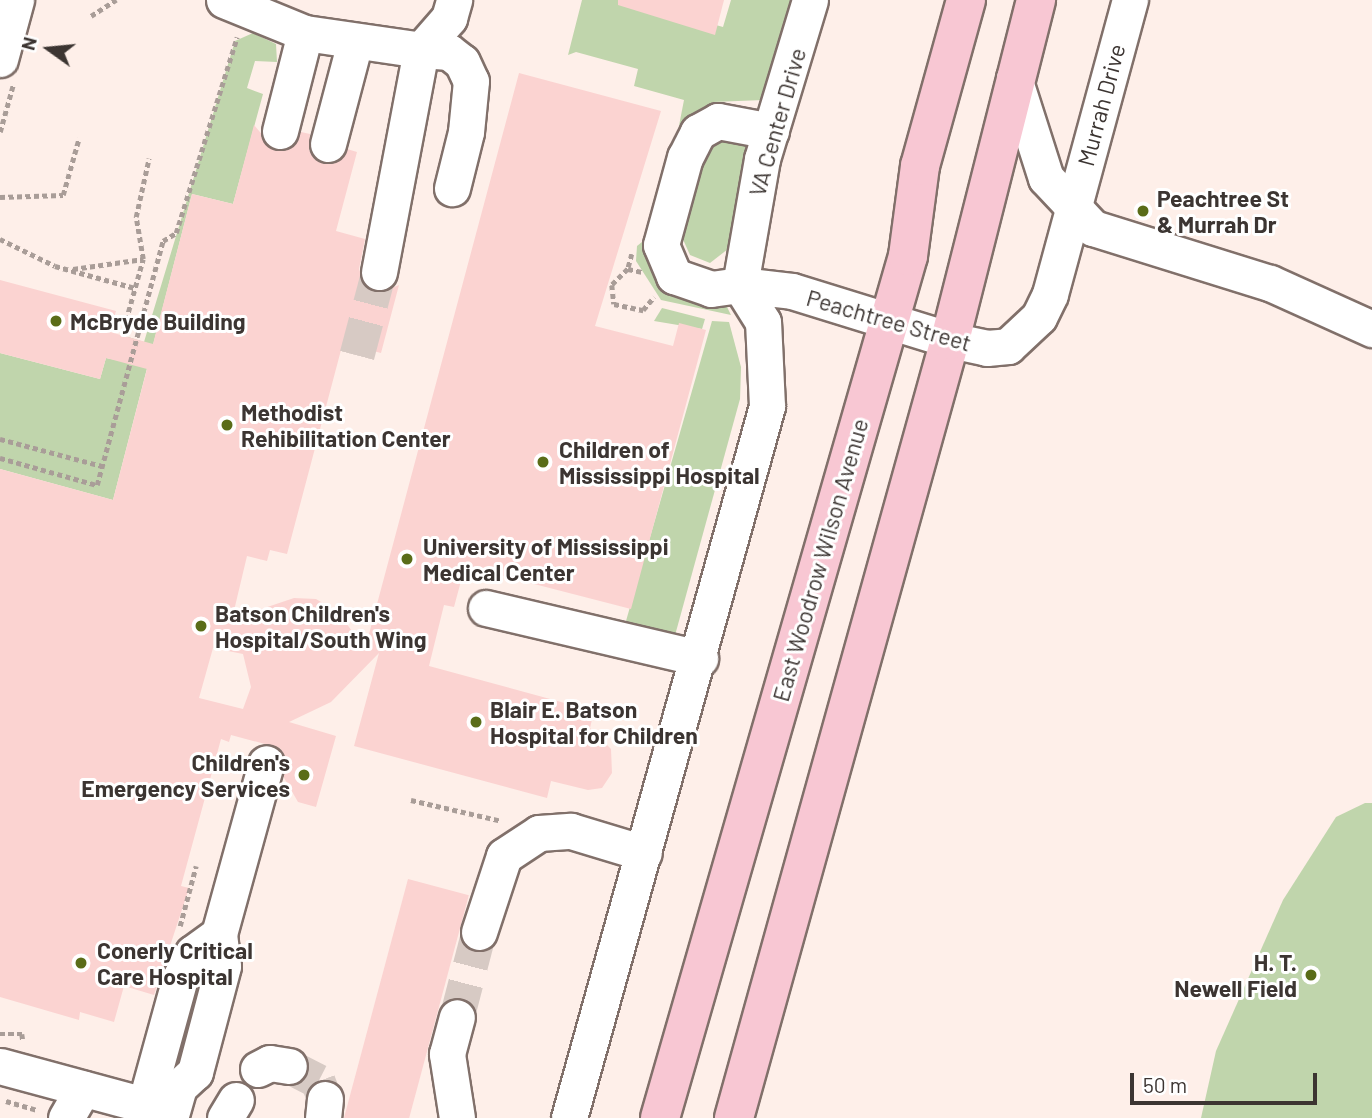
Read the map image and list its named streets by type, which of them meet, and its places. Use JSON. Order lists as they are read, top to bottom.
{
  "streets": {
    "main road": ["East Woodrow Wilson Avenue"],
    "street": ["Murrah Drive", "VA Center Drive", "Peachtree Street"]
  },
  "crossings": [
    ["Murrah Drive", "Peachtree Street"],
    ["VA Center Drive", "Peachtree Street"],
    ["Peachtree Street", "East Woodrow Wilson Avenue"]
  ],
  "places": [
    "Peachtree St & Murrah Dr",
    "McBryde Building",
    "Methodist Rehibilitation Center",
    "Children of Mississippi Hospital",
    "University of Mississippi Medical Center",
    "Batson Children's Hospital/South Wing",
    "Blair E. Batson Hospital for Children",
    "Children's Emergency Services",
    "Conerly Critical Care Hospital",
    "H. T. Newell Field"
  ],
  "scale_bar": "50 m",
  "north": "left"
}
